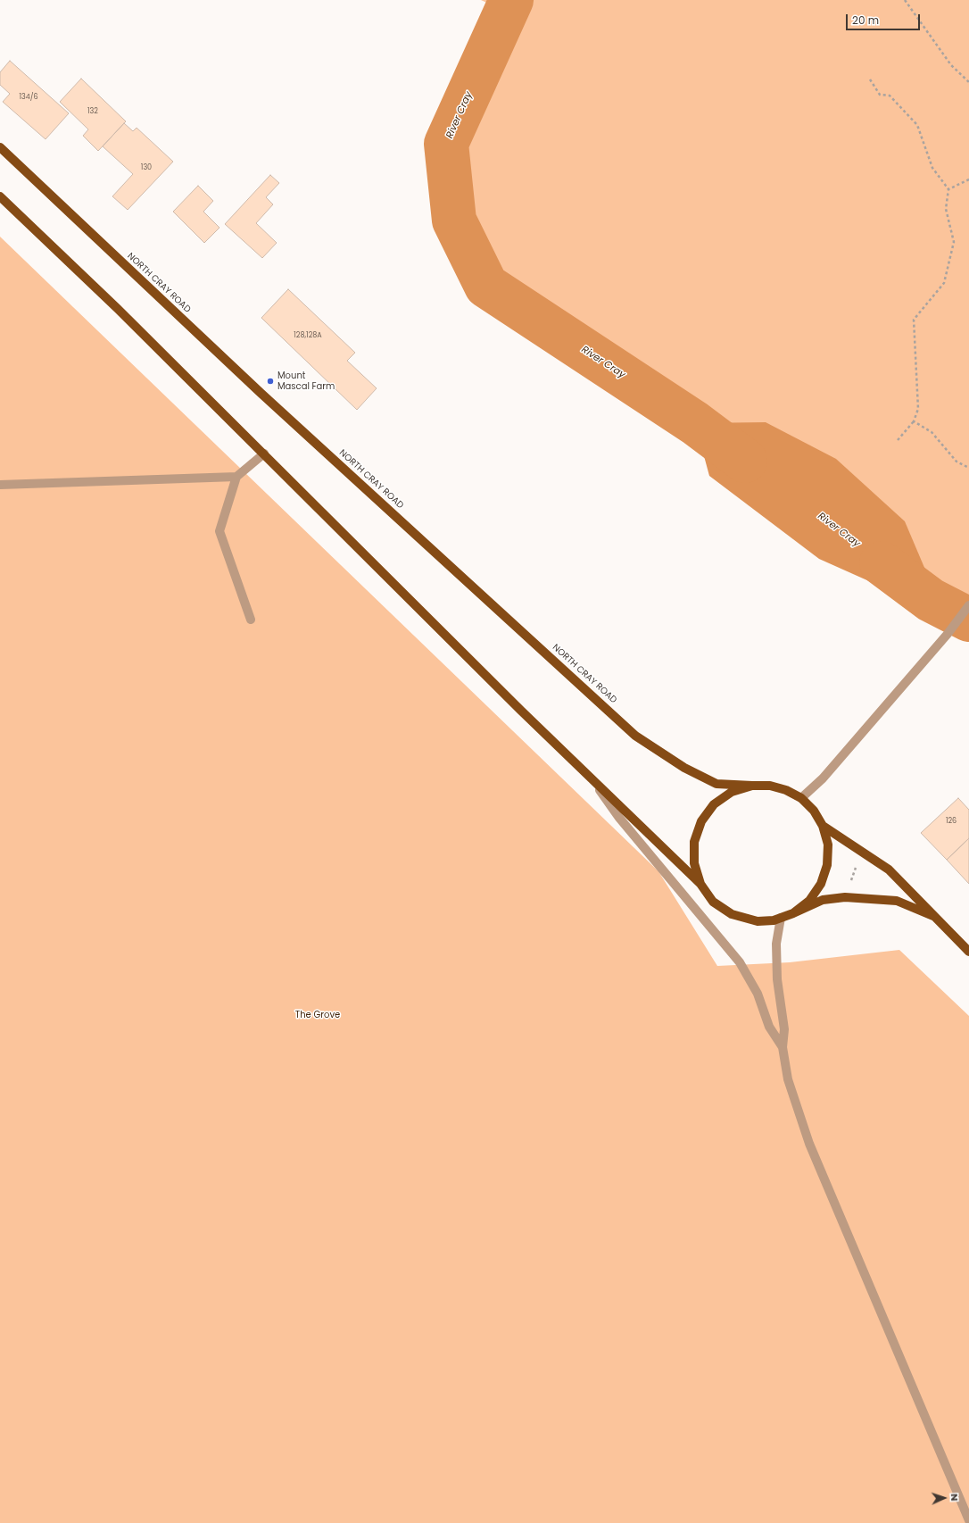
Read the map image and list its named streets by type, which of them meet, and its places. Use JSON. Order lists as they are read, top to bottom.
{
  "streets": {
    "main road": ["NORTH CRAY ROAD"]
  },
  "water": ["River Cray"],
  "parks": ["The Grove"],
  "places": ["Mount Mascal Farm"],
  "house_numbers": [
    "134/6",
    "132",
    "130",
    "128,128A",
    "126"
  ],
  "scale_bar": "20 m",
  "north": "right"
}
